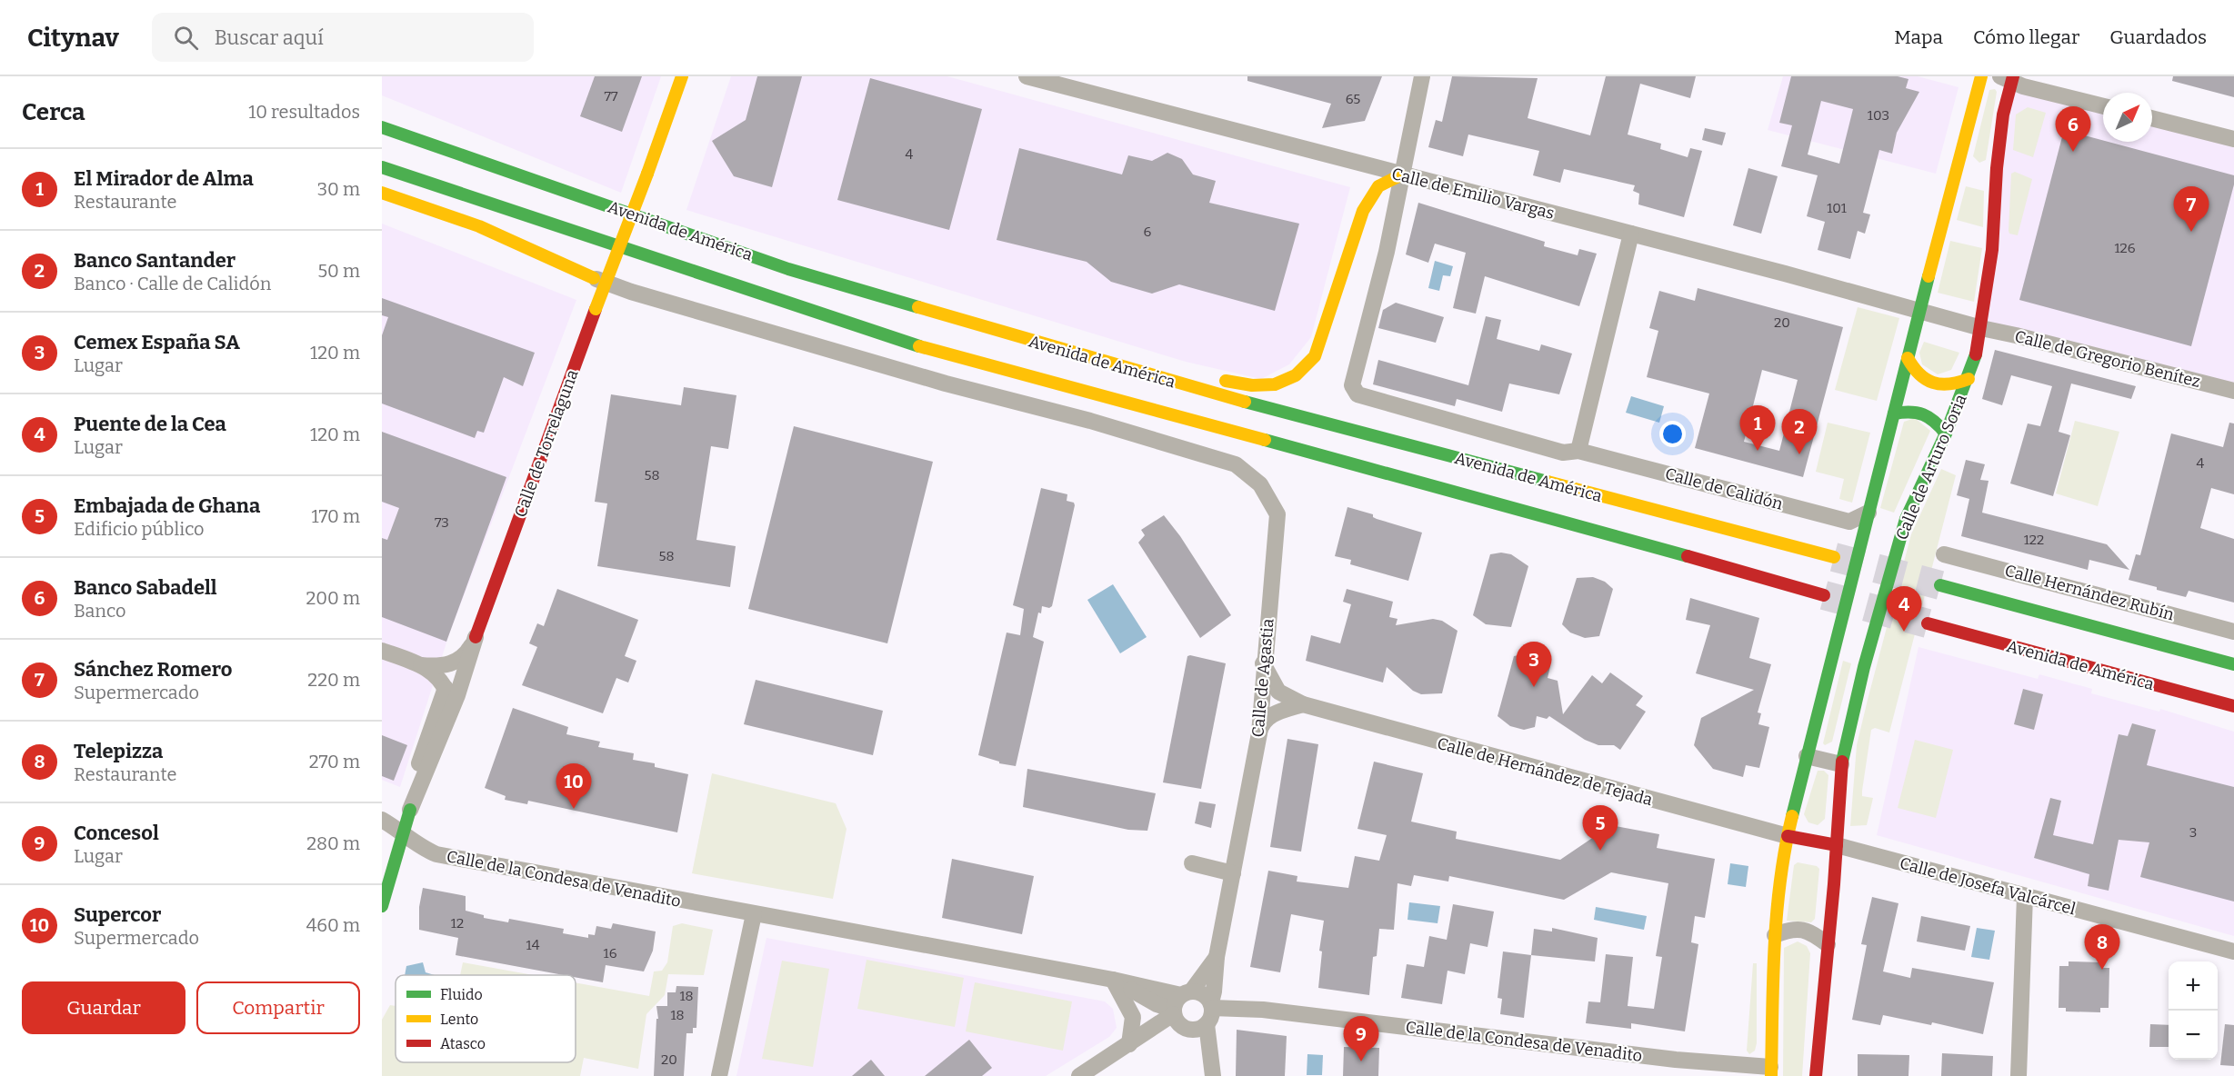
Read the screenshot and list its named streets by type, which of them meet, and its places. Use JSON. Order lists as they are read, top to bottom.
{
  "streets": {
    "main road": ["Avenida de América", "Calle de Torrelaguna", "Calle de Arturo Soria"],
    "street": [
      "Calle de Emilio Vargas",
      "Calle de Gregorio Benítez",
      "Calle de Calidón",
      "Calle Hernández Rubín",
      "Calle de Agastia",
      "Calle de Hernández de Tejada",
      "Calle de la Condesa de Venadito",
      "Calle de Josefa Valcárcel"
    ]
  },
  "crossings": [
    ["Calle de Emilio Vargas", "Calle de Calidón"],
    ["Calle de Gregorio Benítez", "Calle de Arturo Soria"],
    ["Calle de Torrelaguna", "Calle de la Condesa de Venadito"],
    ["Calle de Arturo Soria", "Calle de Josefa Valcárcel"],
    ["Calle de Agastia", "Calle de Hernández de Tejada"],
    ["Calle de Agastia", "Calle de la Condesa de Venadito"]
  ],
  "house_numbers": [
    "77",
    "65",
    "103",
    "4",
    "101",
    "6",
    "126",
    "20",
    "4",
    "58",
    "73",
    "122",
    "58",
    "3",
    "12",
    "14",
    "16",
    "18",
    "18",
    "20"
  ],
  "legend": ["Fluido", "Lento", "Atasco"],
  "north": "top right",
  "page": {
    "header": "Citynav",
    "search": "Buscar aquí",
    "nav": ["Mapa", "Cómo llegar", "Guardados"],
    "heading": ["Cerca", "10 resultados"],
    "pins": [
      "6",
      "7",
      "1",
      "2",
      "4",
      "3",
      "10",
      "5",
      "8",
      "9"
    ],
    "list": [
      {
        "mark": "1",
        "name": "El Mirador de Alma",
        "note": "Restaurante",
        "value": "30 m"
      },
      {
        "mark": "2",
        "name": "Banco Santander",
        "note": "Banco · Calle de Calidón",
        "value": "50 m"
      },
      {
        "mark": "3",
        "name": "Cemex España SA",
        "note": "Lugar",
        "value": "120 m"
      },
      {
        "mark": "4",
        "name": "Puente de la Cea",
        "note": "Lugar",
        "value": "120 m"
      },
      {
        "mark": "5",
        "name": "Embajada de Ghana",
        "note": "Edificio público",
        "value": "170 m"
      },
      {
        "mark": "6",
        "name": "Banco Sabadell",
        "note": "Banco",
        "value": "200 m"
      },
      {
        "mark": "7",
        "name": "Sánchez Romero",
        "note": "Supermercado",
        "value": "220 m"
      },
      {
        "mark": "8",
        "name": "Telepizza",
        "note": "Restaurante",
        "value": "270 m"
      },
      {
        "mark": "9",
        "name": "Concesol",
        "note": "Lugar",
        "value": "280 m"
      },
      {
        "mark": "10",
        "name": "Supercor",
        "note": "Supermercado",
        "value": "460 m"
      }
    ],
    "map_buttons": ["+", "−"],
    "buttons": ["Guardar", "Compartir"]
  }
}
